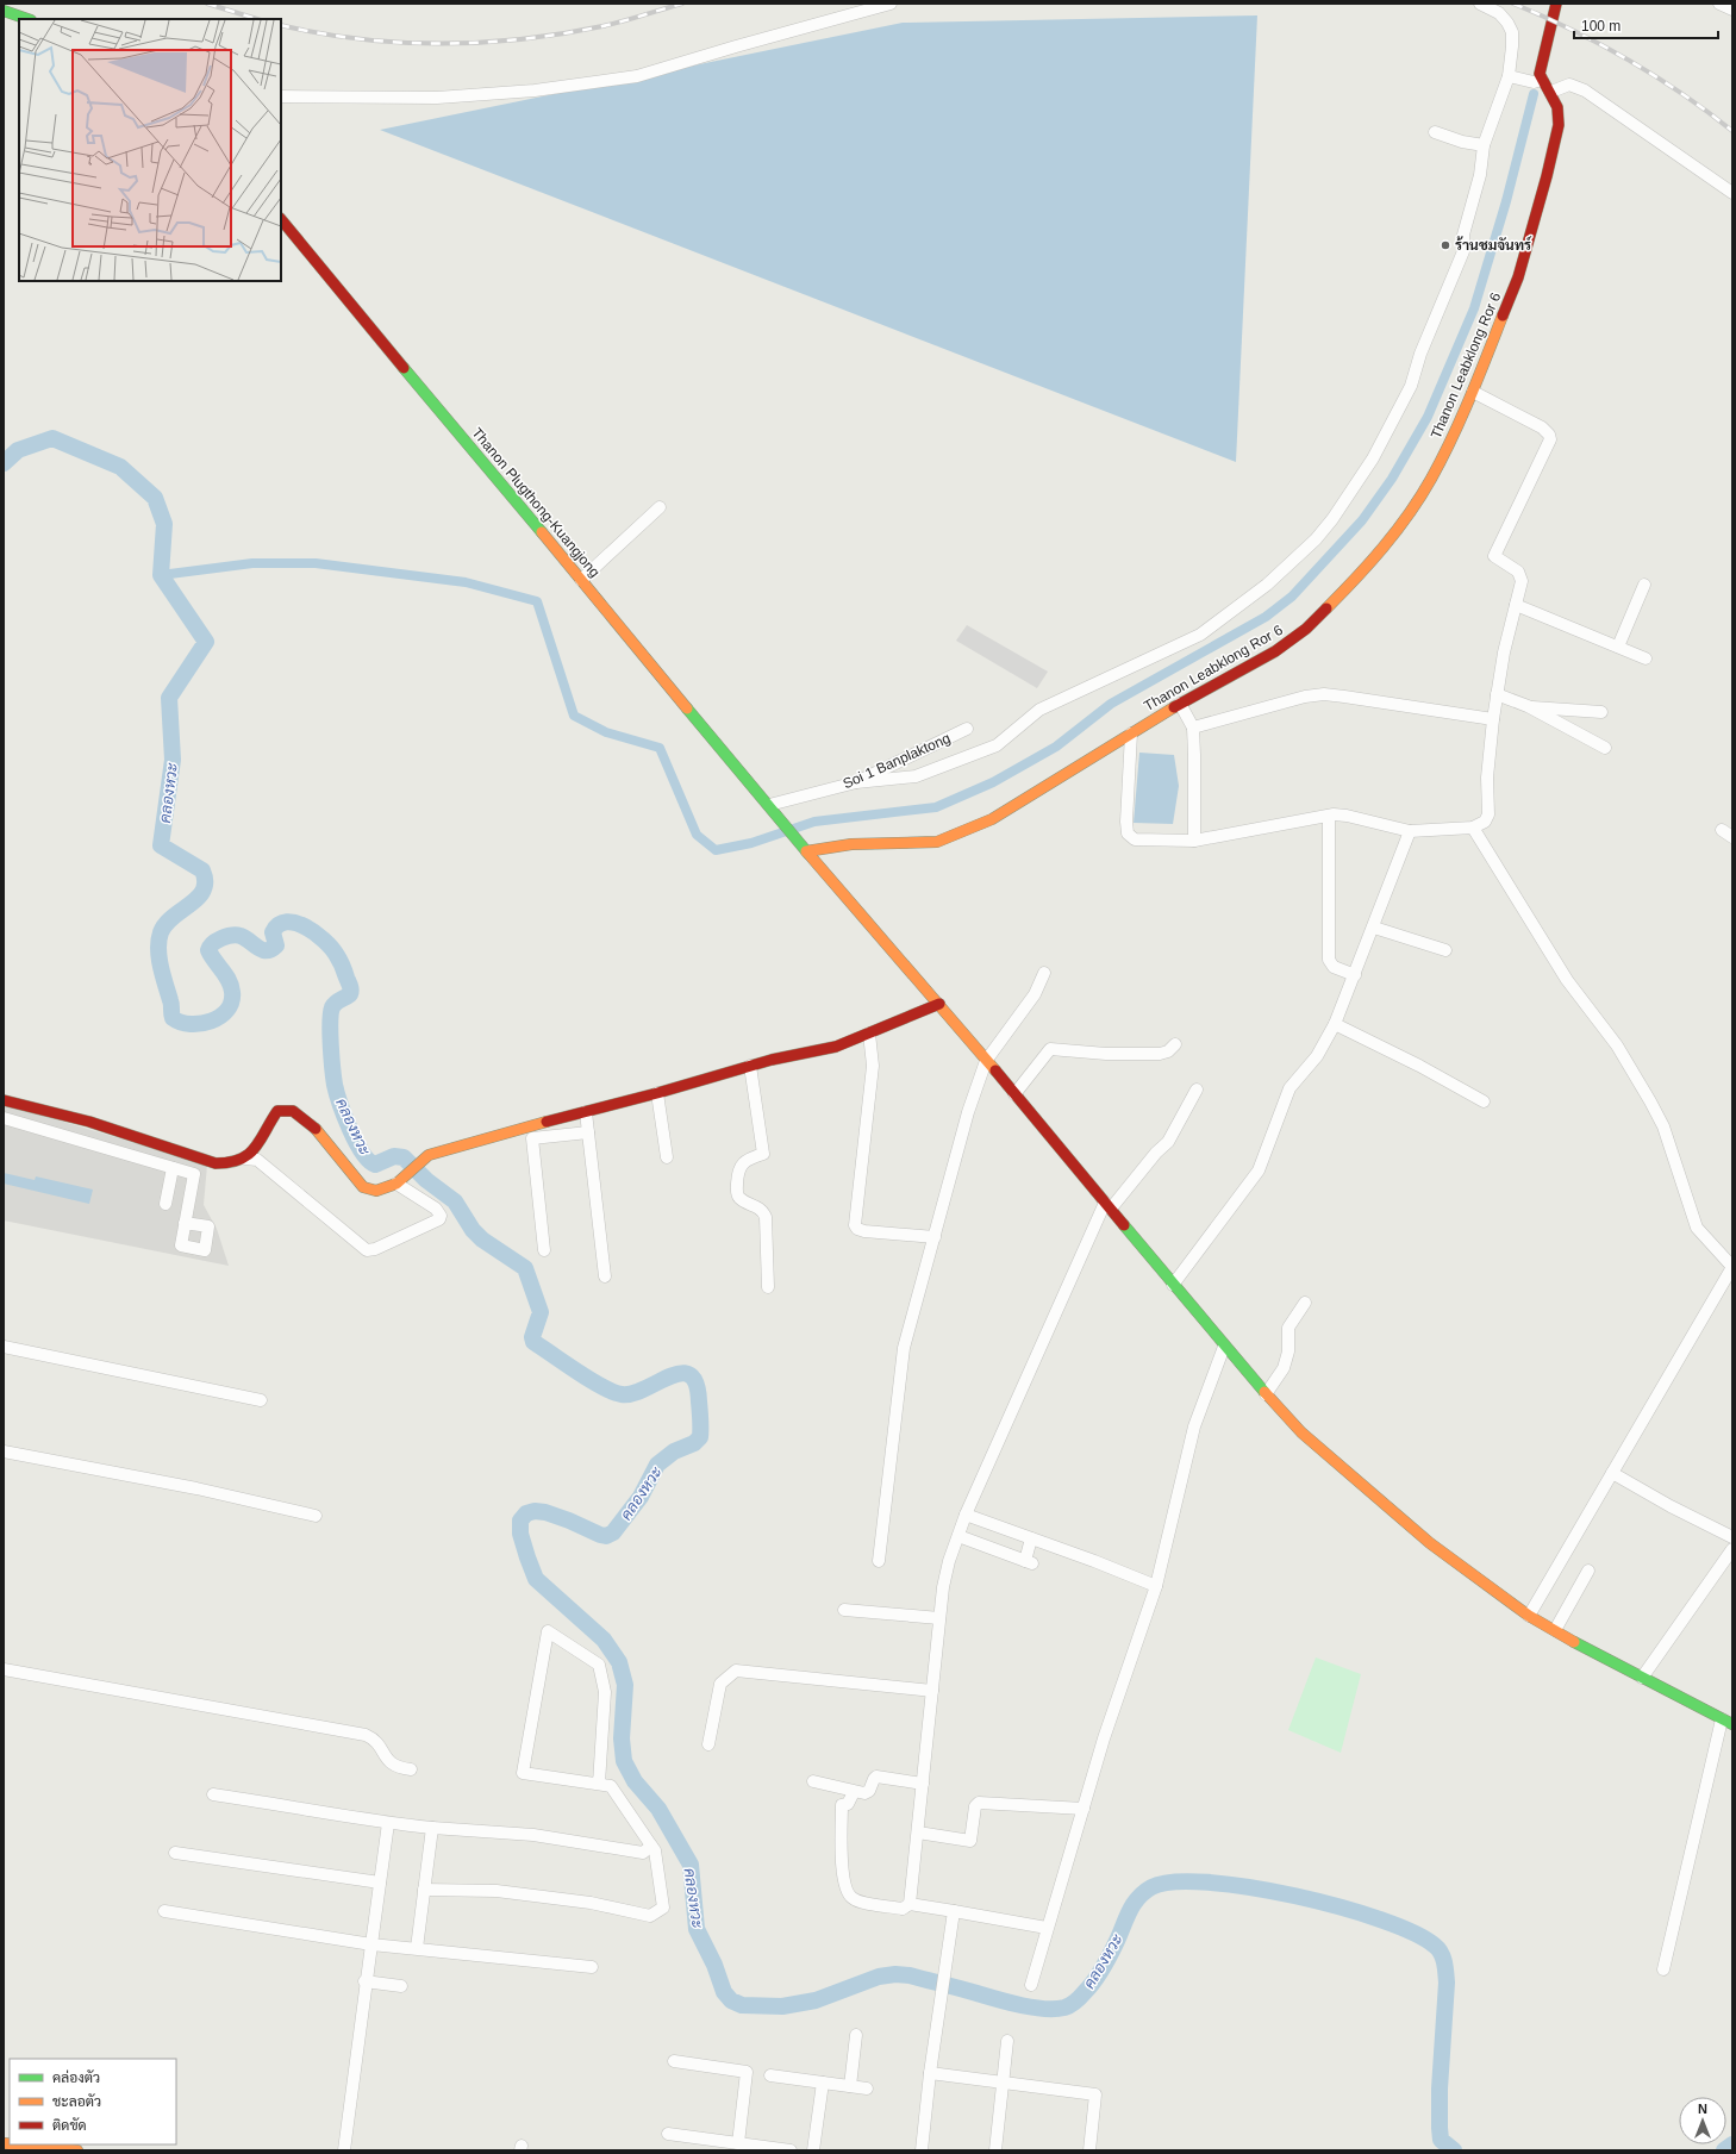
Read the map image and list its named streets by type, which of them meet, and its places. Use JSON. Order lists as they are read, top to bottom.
{
  "streets": {
    "main road": ["Thanon Leabklong Ror 6", "Thanon Plugthong-Kuangjong"],
    "street": ["Soi 1 Banplaktong"]
  },
  "crossings": [
    ["Thanon Leabklong Ror 6", "Thanon Plugthong-Kuangjong"],
    ["Thanon Plugthong-Kuangjong", "Soi 1 Banplaktong"]
  ],
  "water": ["คลองหวะ"],
  "places": ["ร้านชมจันทร์"],
  "legend": ["คล่องตัว", "ชะลอตัว", "ติดขัด"],
  "scale_bar": "100 m",
  "north": "top"
}
